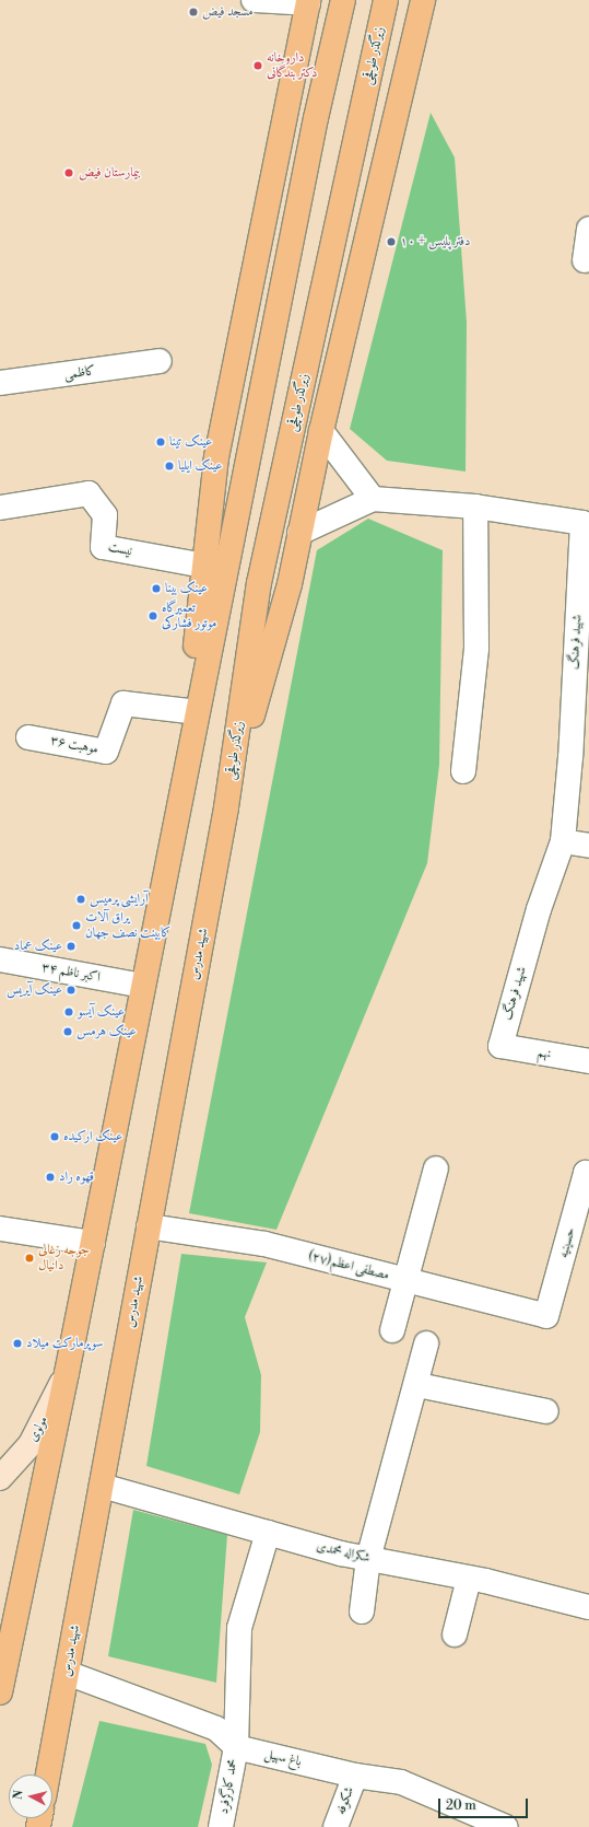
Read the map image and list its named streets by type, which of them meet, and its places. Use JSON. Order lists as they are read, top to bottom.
{
  "streets": {
    "main road": ["زیرگذر طوقچی", "شهید مدرس", "مولوی"],
    "street": [
      "کاظمی",
      "نیست",
      "شهید فرهنگ",
      "۳۶ موهبت",
      "۳۴ اکبر ناظم",
      "نهم",
      "حسینیه",
      "مصطفی اعظم(۲۷)",
      "شکراله محمدی",
      "باغ سهیل",
      "محمد کارگرفرد",
      "شکوفه"
    ]
  },
  "crossings": [
    ["زیرگذر طوقچی", "شهید مدرس"],
    ["شهید فرهنگ", "نهم"],
    ["شهید مدرس", "مصطفی اعظم(۲۷)"],
    ["شهید مدرس", "شکراله محمدی"],
    ["شهید مدرس", "باغ سهیل"],
    ["حسینیه", "مصطفی اعظم(۲۷)"],
    ["شکراله محمدی", "محمد کارگرفرد"],
    ["باغ سهیل", "محمد کارگرفرد"],
    ["باغ سهیل", "شکوفه"]
  ],
  "places": [
    "مسجد فیض",
    "داروخانه دکتر بندگانی",
    "بیمارستان فیض",
    "دفتر پلیس + ۱۰",
    "عینک تینا",
    "عینک ایلیا",
    "عینک بینا",
    "تعمیرگاه موتور فشارکی",
    "آرایشی پرمیس",
    "یراق آلات کابینت نصف جهان",
    "عینک عماد",
    "عینک آیریس",
    "عینک آیسو",
    "عینک هرمس",
    "عینک ارکیده",
    "قهوه راد",
    "جوجه زغالی دانیال",
    "سوپرمارکت میلاد"
  ],
  "scale_bar": "20 m",
  "north": "left"
}
